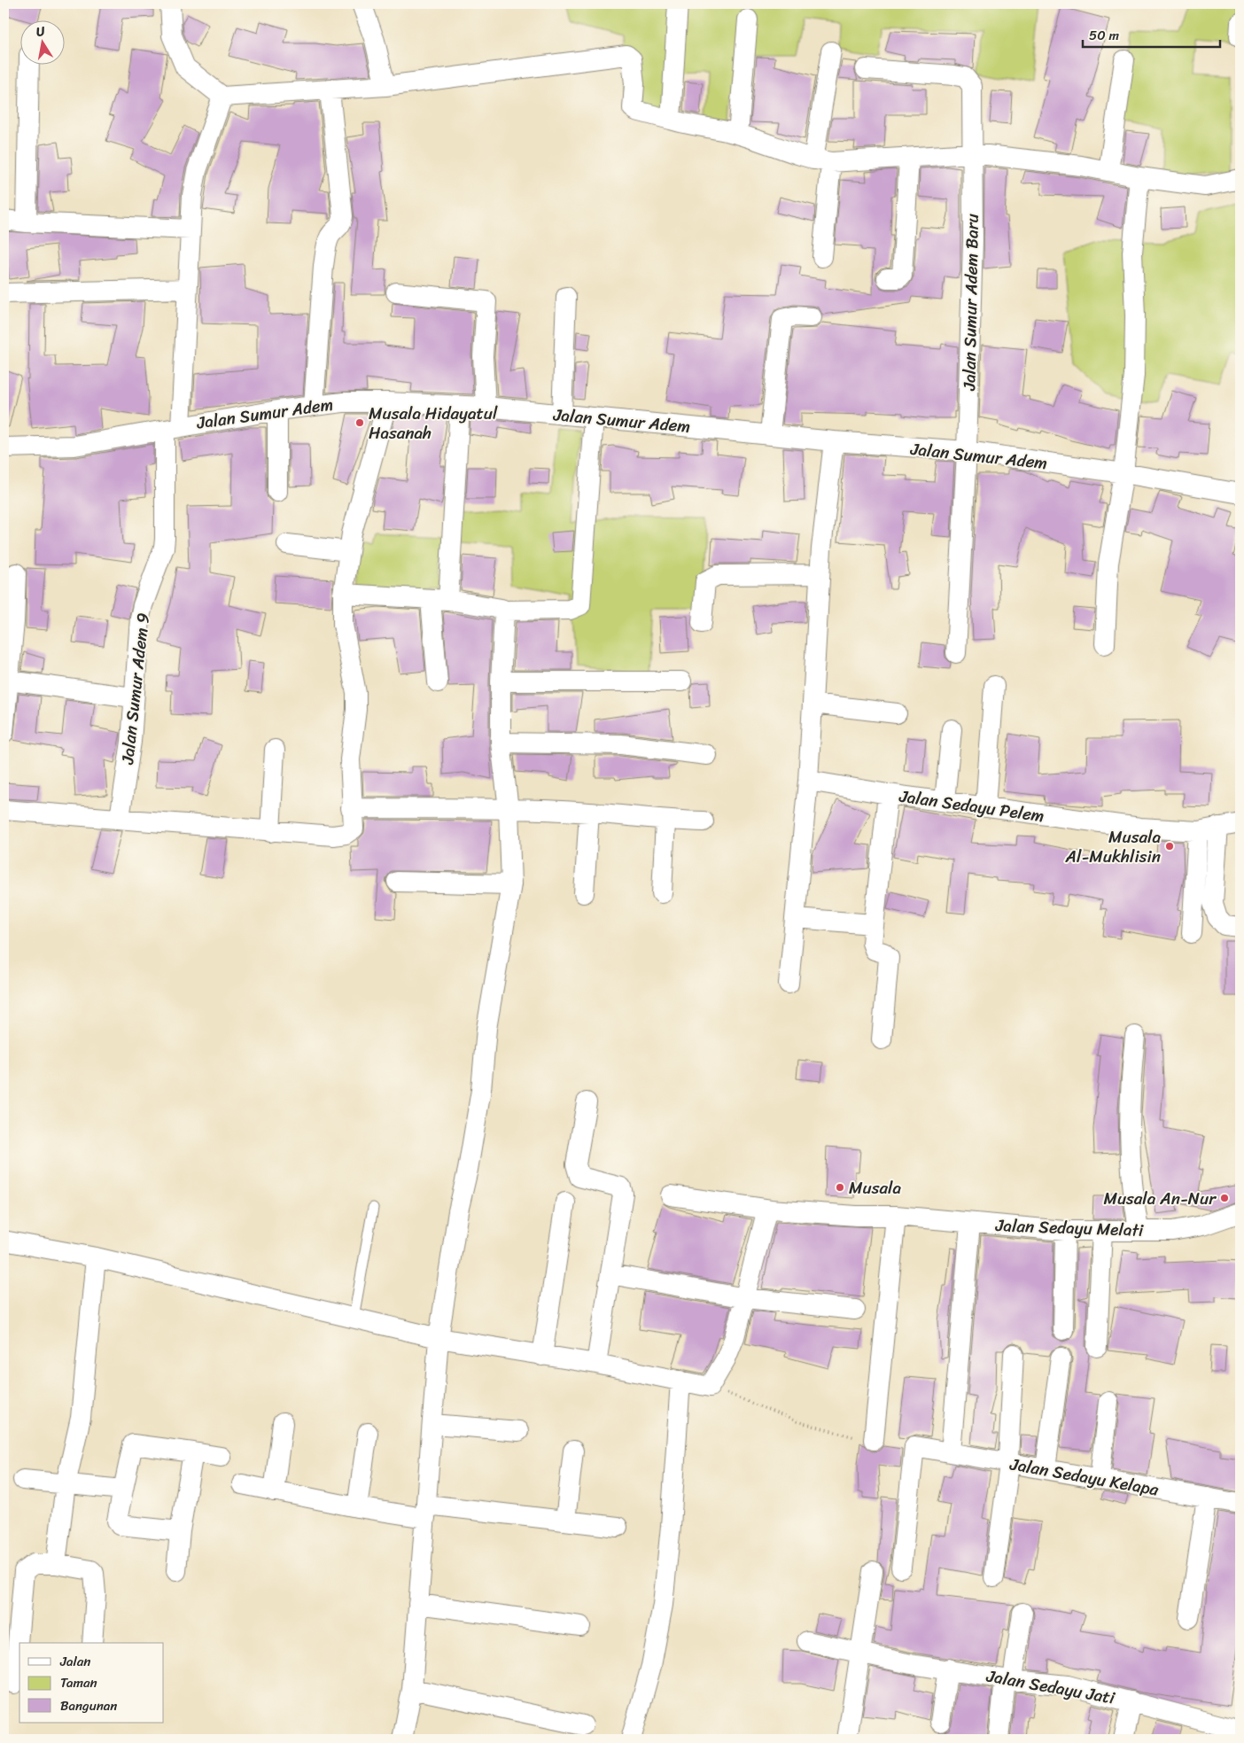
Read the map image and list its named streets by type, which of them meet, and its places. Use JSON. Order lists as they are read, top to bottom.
{
  "streets": {
    "street": [
      "Jalan Sumur Adem Baru",
      "Jalan Sumur Adem",
      "Jalan Sumur Adem 9",
      "Jalan Sedayu Pelem",
      "Jalan Sedayu Melati",
      "Jalan Sedayu Kelapa",
      "Jalan Sedayu Jati"
    ]
  },
  "crossings": [
    ["Jalan Sumur Adem Baru", "Jalan Sumur Adem"],
    ["Jalan Sumur Adem", "Jalan Sumur Adem 9"]
  ],
  "places": [
    "Musala Hidayatul Hasanah",
    "Musala Al-Mukhlisin",
    "Musala",
    "Musala An-Nur"
  ],
  "legend": ["Jalan", "Taman", "Bangunan"],
  "scale_bar": "50 m",
  "north": "top"
}
